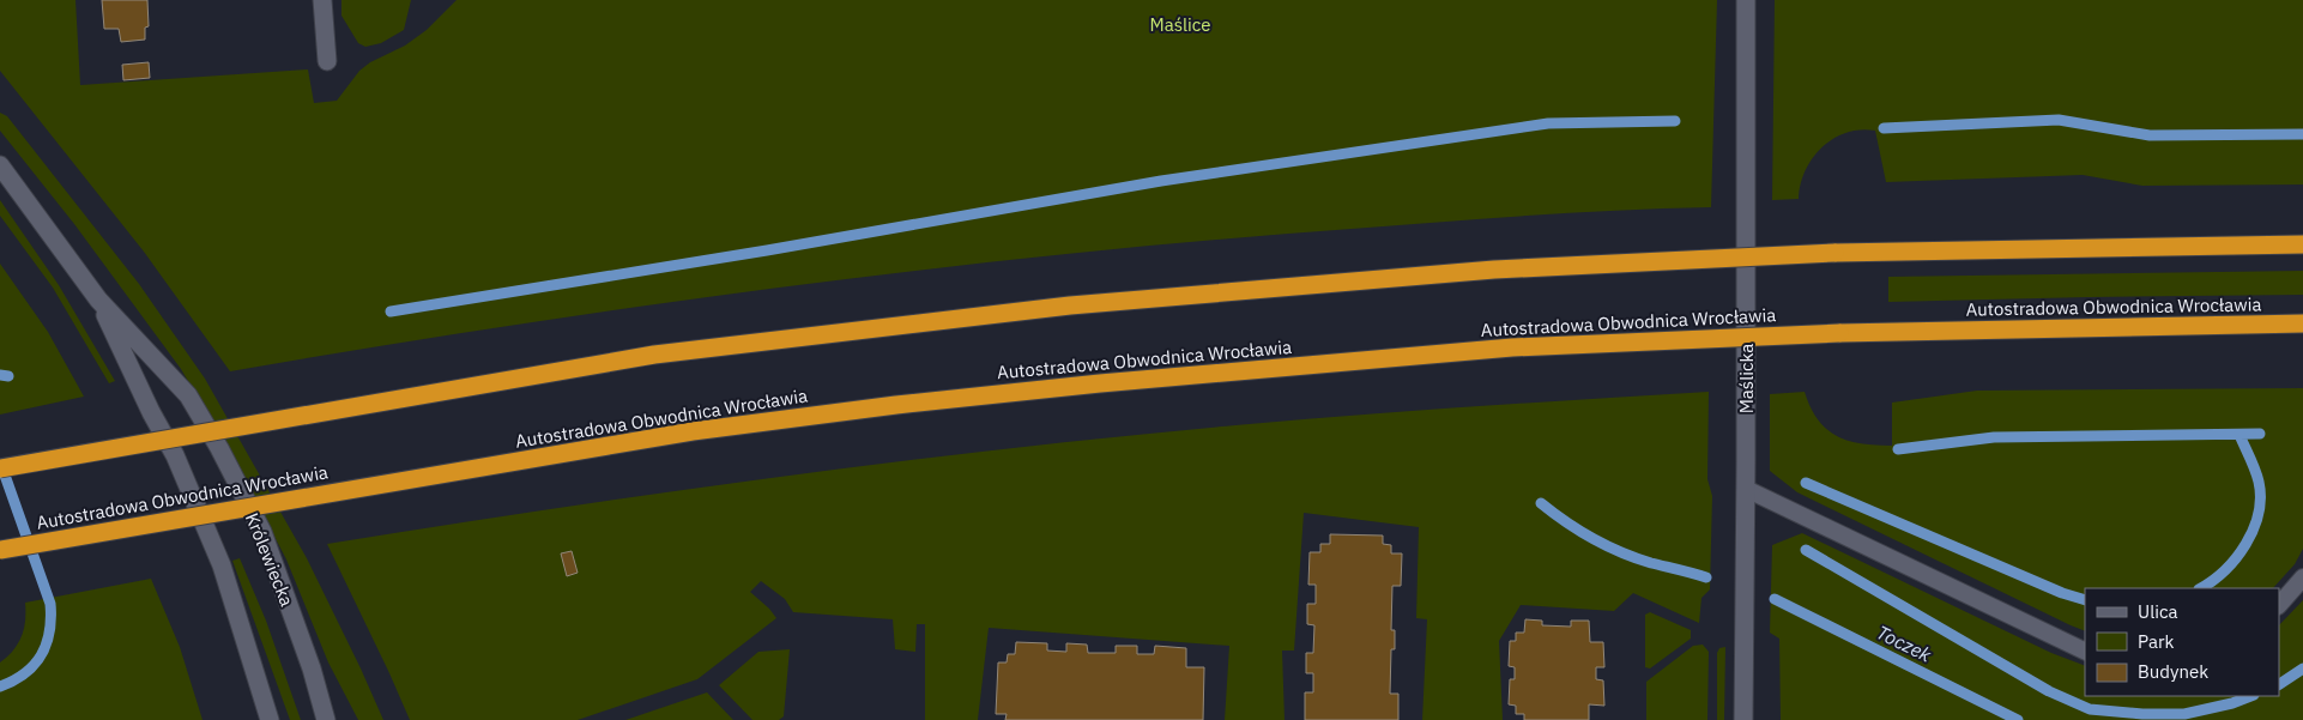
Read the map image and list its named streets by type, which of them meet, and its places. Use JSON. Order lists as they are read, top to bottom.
{
  "streets": {
    "highway": ["Autostradowa Obwodnica Wrocławia"],
    "street": ["Maślicka", "Królewiecka"]
  },
  "water": ["Toczek"],
  "parks": ["Maślice"],
  "legend": ["Ulica", "Park", "Budynek"]
}
